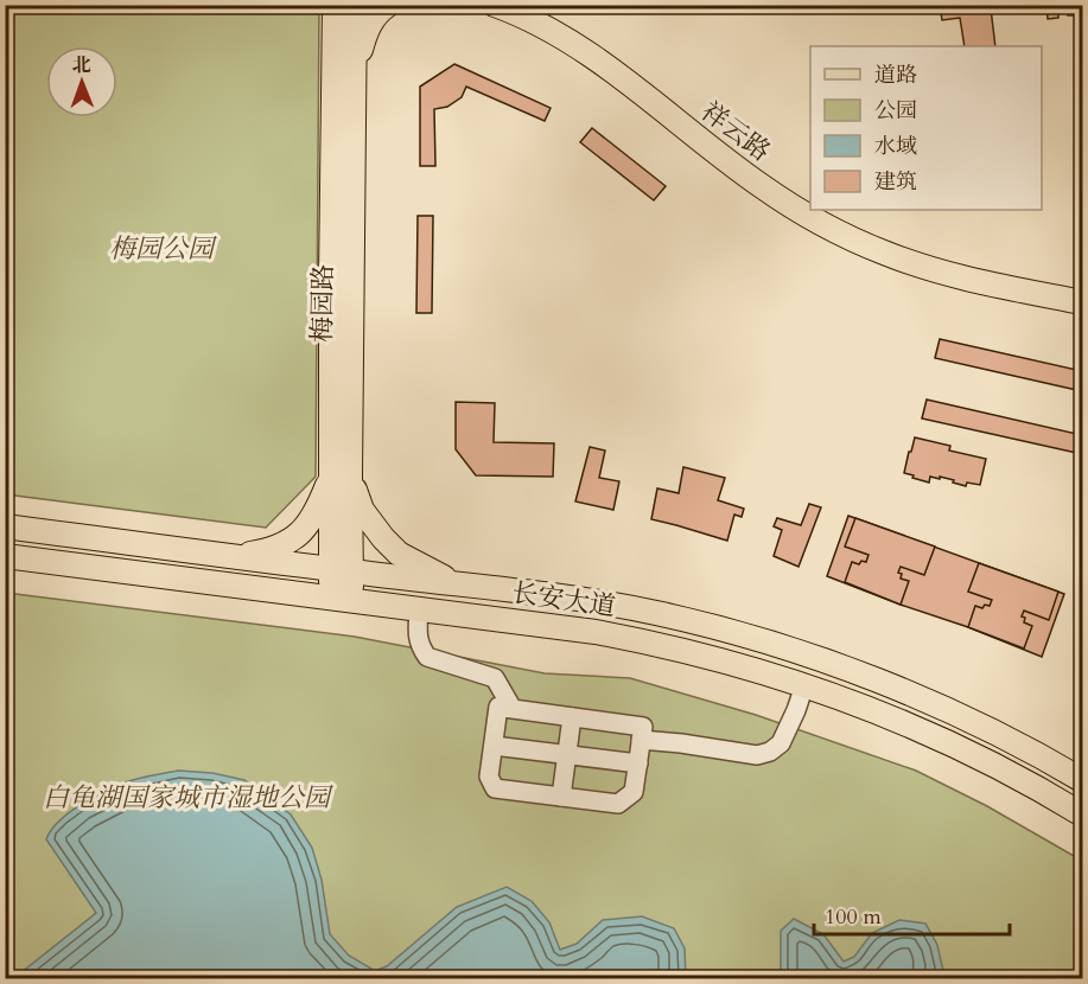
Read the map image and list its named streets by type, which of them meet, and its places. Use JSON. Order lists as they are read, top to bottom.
{
  "streets": {
    "main road": ["祥云路", "梅园路", "长安大道"]
  },
  "crossings": [
    ["梅园路", "长安大道"]
  ],
  "parks": ["梅园公园", "白龟湖国家城市湿地公园"],
  "legend": [
    "道路",
    "公园",
    "水域",
    "建筑"
  ],
  "scale_bar": "100 m",
  "north": "top"
}
